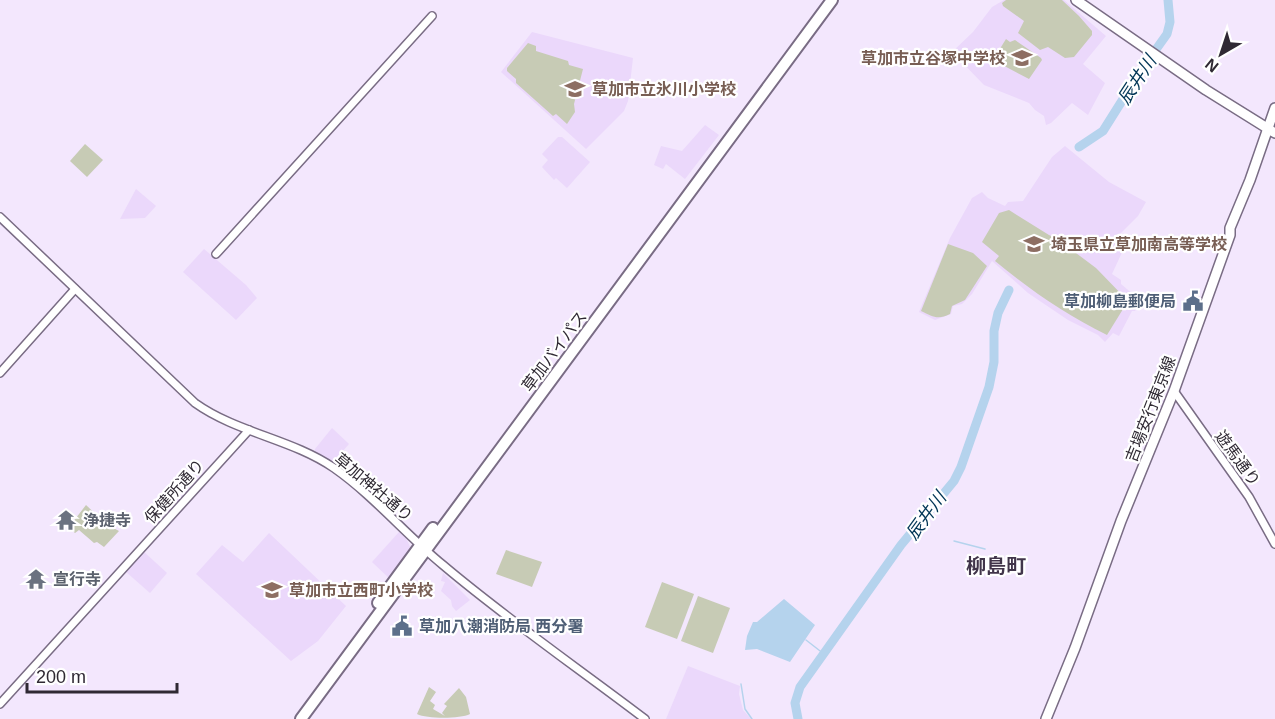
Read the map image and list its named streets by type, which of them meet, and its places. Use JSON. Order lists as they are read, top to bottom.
{
  "streets": {
    "highway": ["草加バイパス"],
    "main road": ["吉場安行東京線"],
    "street": ["遊馬通り", "草加神社通り", "保健所通り"]
  },
  "crossings": [
    ["草加バイパス", "草加神社通り"],
    ["吉場安行東京線", "遊馬通り"],
    ["草加神社通り", "保健所通り"]
  ],
  "districts": ["柳島町"],
  "water": ["辰井川"],
  "places": {
    "school or university": [
      "草加市立谷塚中学校",
      "草加市立氷川小学校",
      "埼玉県立草加南高等学校",
      "草加市立西町小学校"
    ],
    "public building": ["草加柳島郵便局", "草加八潮消防局 西分署"],
    "temple": ["浄捷寺", "宣行寺"]
  },
  "scale_bar": "200 m",
  "north": "bottom left"
}
